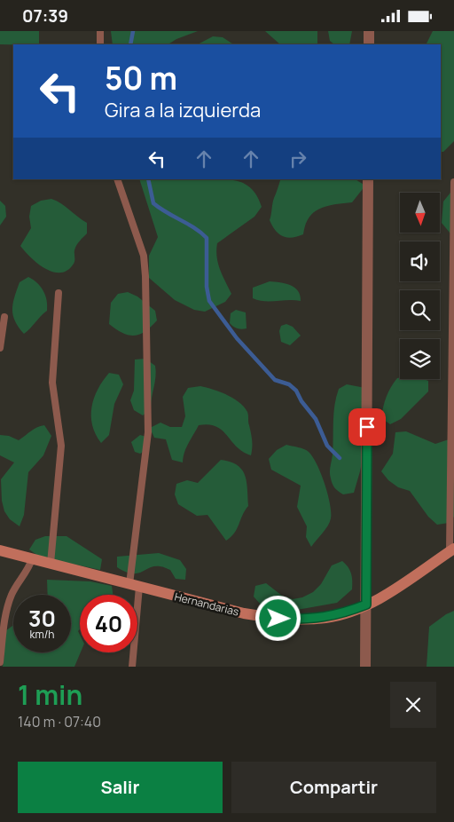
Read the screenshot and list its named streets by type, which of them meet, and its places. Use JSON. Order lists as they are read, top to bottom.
{
  "streets": {
    "street": ["Hernandarias"]
  },
  "north": "bottom",
  "page": {
    "status": "07:39",
    "turn": ["50 m", "Gira a la izquierda"],
    "speed": "30 km/h",
    "limit": "40",
    "heading": ["1 min", "140 m · 07:40"],
    "buttons": ["Salir", "Compartir"]
  }
}
